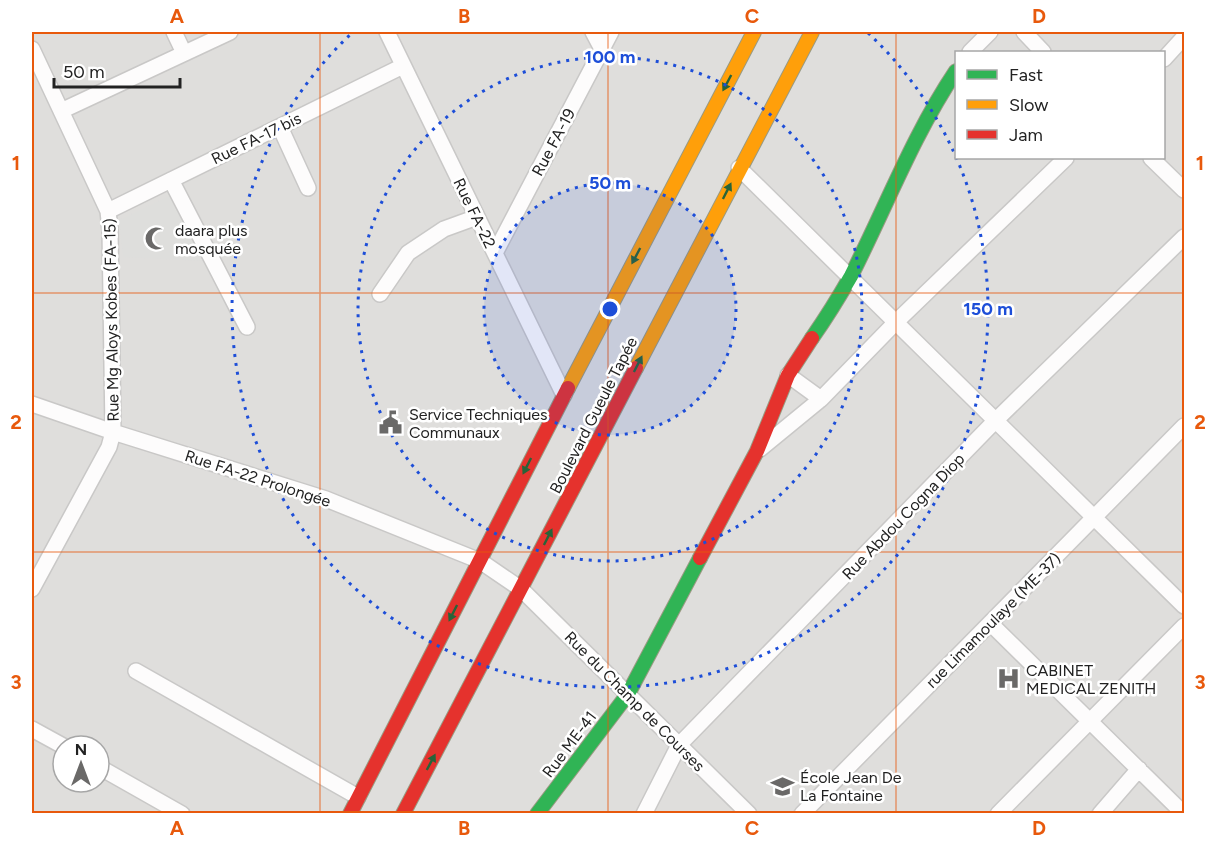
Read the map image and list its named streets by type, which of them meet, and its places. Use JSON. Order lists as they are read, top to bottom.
{
  "streets": {
    "street": [
      "Rue FA-17 bis",
      "Rue FA-19",
      "Rue FA-22",
      "Rue Mg Aloys Kobes (FA-15)",
      "Boulevard Gueule Tapée",
      "Rue FA-22 Prolongée",
      "Rue Abdou Cogna Diop",
      "rue Limamoulaye (ME-37)",
      "Rue du Champ de Courses",
      "Rue ME-41"
    ]
  },
  "crossings": [
    ["Rue FA-17 bis", "Rue FA-22"],
    ["Rue FA-17 bis", "Rue Mg Aloys Kobes (FA-15)"],
    ["Rue FA-19", "Rue FA-22"],
    ["Rue FA-22", "Boulevard Gueule Tapée"],
    ["Rue Mg Aloys Kobes (FA-15)", "Rue FA-22 Prolongée"],
    ["Boulevard Gueule Tapée", "Rue FA-22 Prolongée"],
    ["Boulevard Gueule Tapée", "Rue du Champ de Courses"],
    ["Rue FA-22 Prolongée", "Rue du Champ de Courses"],
    ["Rue Abdou Cogna Diop", "Rue du Champ de Courses"],
    ["Rue du Champ de Courses", "Rue ME-41"]
  ],
  "places": {
    "mosque": ["daara plus mosquée"],
    "public building": ["Service Techniques Communaux"],
    "hospital": ["CABINET MEDICAL ZENITH"],
    "school or university": ["École Jean De La Fontaine"]
  },
  "legend": ["Fast", "Slow", "Jam"],
  "scale_bar": "50 m",
  "north": "top",
  "grid": {
    "columns": [
      "A",
      "B",
      "C",
      "D"
    ],
    "rows": ["1", "2", "3"]
  },
  "rings": ["100 m", "50 m", "150 m"]
}
